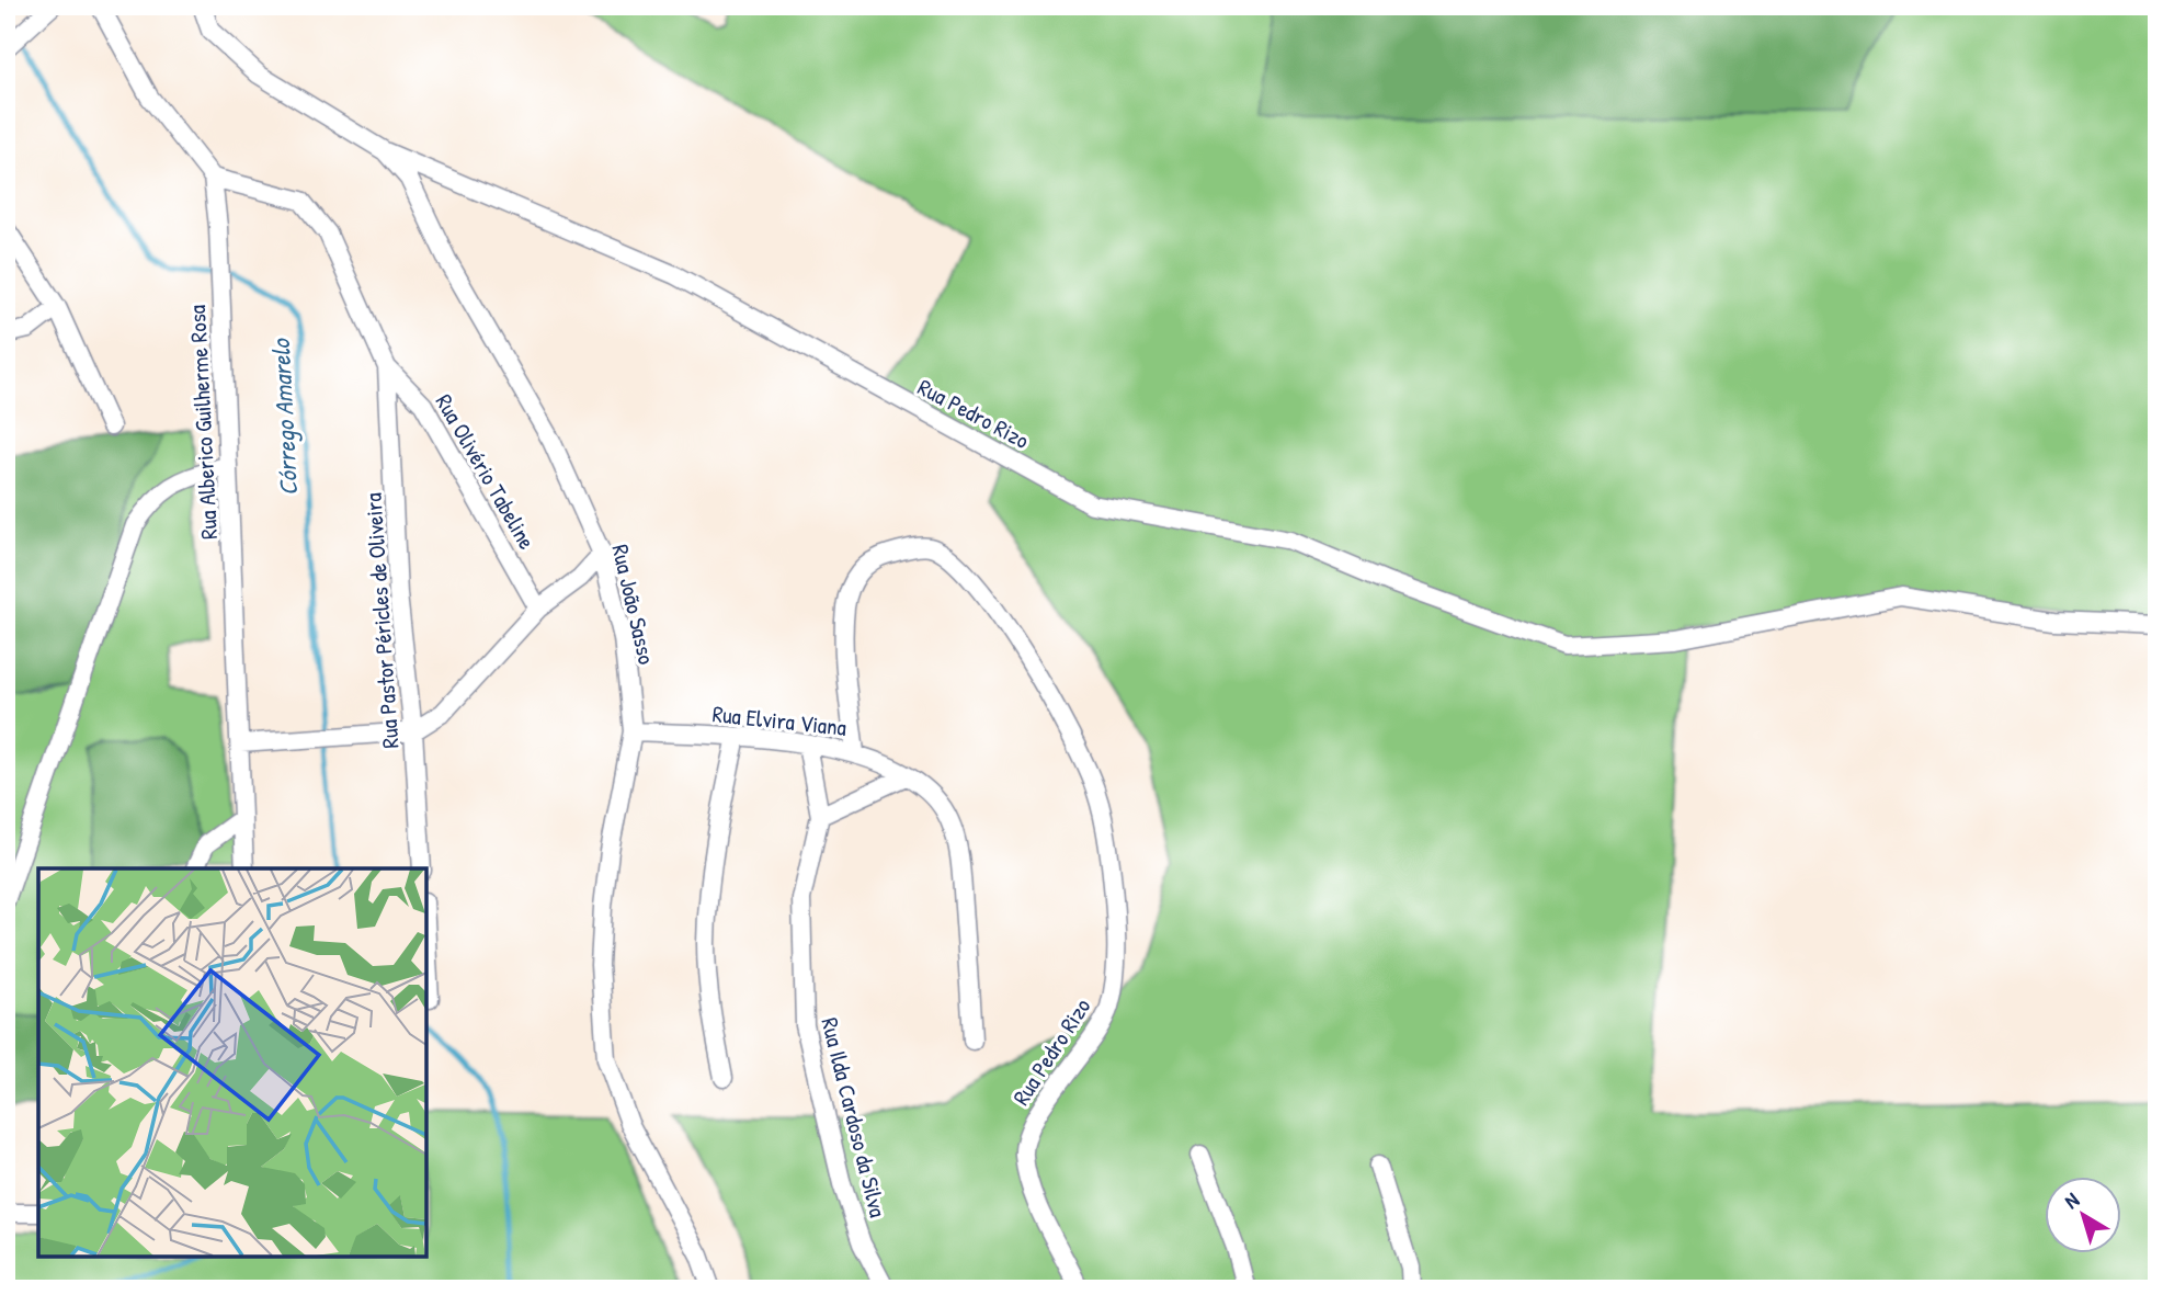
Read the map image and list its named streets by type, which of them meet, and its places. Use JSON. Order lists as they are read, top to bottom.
{
  "streets": {
    "street": [
      "Rua Pedro Rizo",
      "Rua Alberico Guilherme Rosa",
      "Rua Olivério Tabeline",
      "Rua João Sasso",
      "Rua Pastor Péricles de Oliveira",
      "Rua Elvira Viana",
      "Rua Ilda Cardoso da Silva"
    ]
  },
  "crossings": [
    ["Rua Pedro Rizo", "Rua João Sasso"],
    ["Rua Pedro Rizo", "Rua Elvira Viana"],
    ["Rua Alberico Guilherme Rosa", "Rua Olivério Tabeline"],
    ["Rua Olivério Tabeline", "Rua Pastor Péricles de Oliveira"],
    ["Rua João Sasso", "Rua Elvira Viana"]
  ],
  "water": ["Córrego Amarelo"],
  "north": "top left"
}
